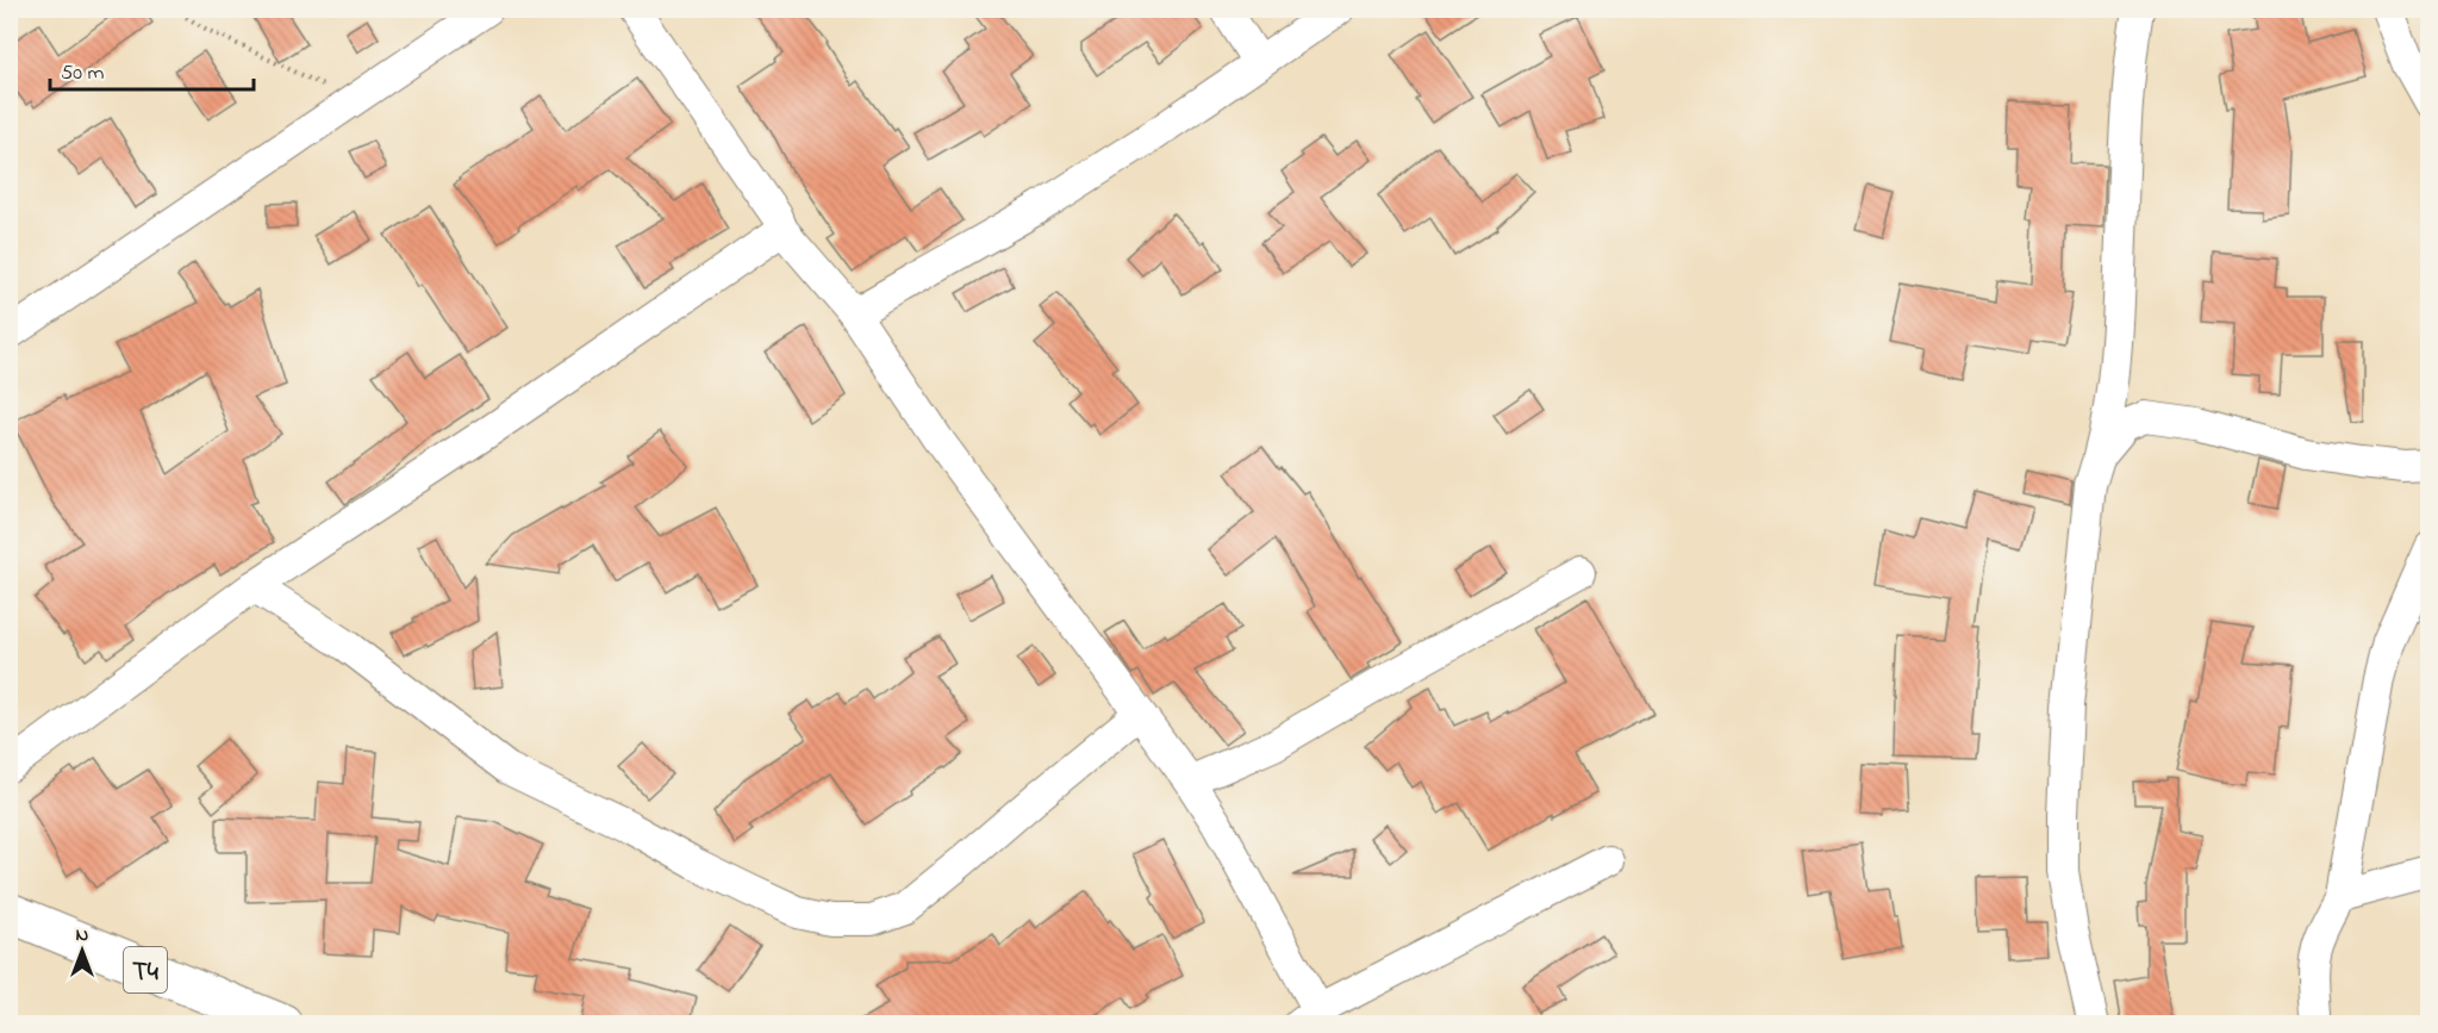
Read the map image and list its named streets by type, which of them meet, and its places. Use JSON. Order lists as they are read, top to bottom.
{
  "streets": {
    "highway": ["T4"]
  },
  "scale_bar": "50 m",
  "north": "top"
}
